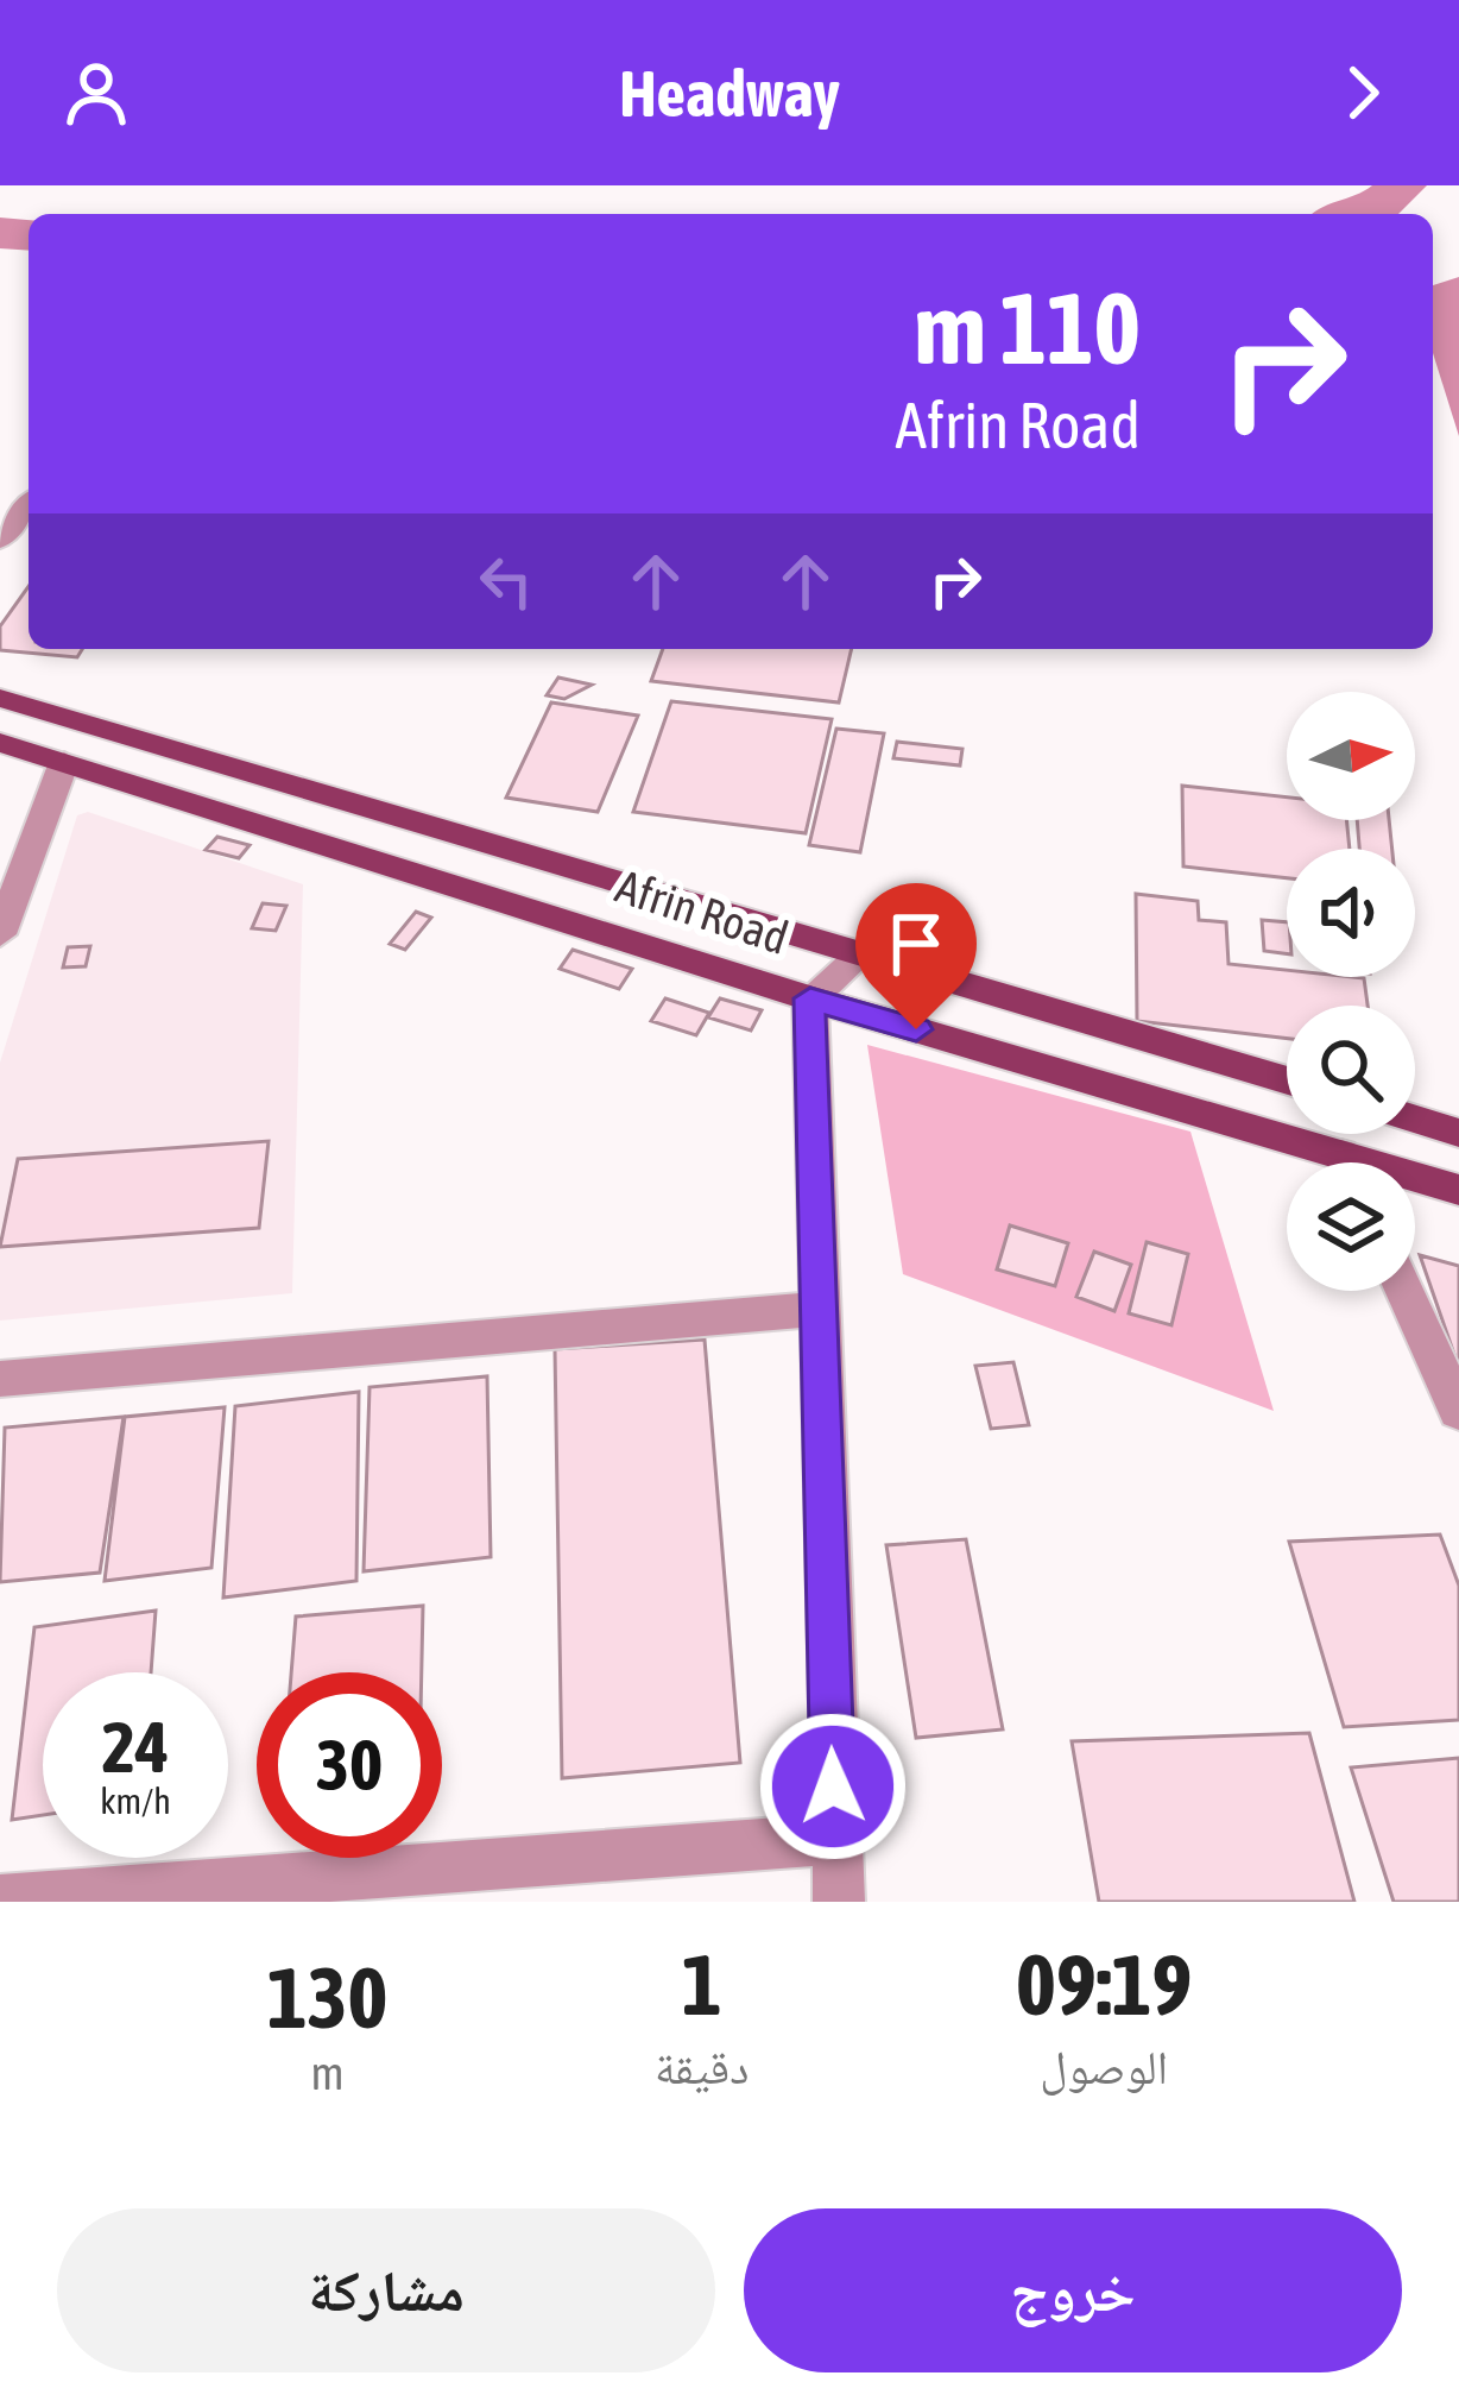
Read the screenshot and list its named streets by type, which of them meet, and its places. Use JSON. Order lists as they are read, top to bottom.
{
  "streets": {
    "main road": ["Afrin Road"]
  },
  "north": "right",
  "page": {
    "header": "Headway",
    "turn": ["110 m", "Afrin Road"],
    "speed": "24 km/h",
    "limit": "30",
    "eta": [
      "09:19",
      "الوصول",
      "1",
      "دقيقة",
      "130",
      "m"
    ],
    "buttons": ["خروج", "مشاركة"]
  }
}
